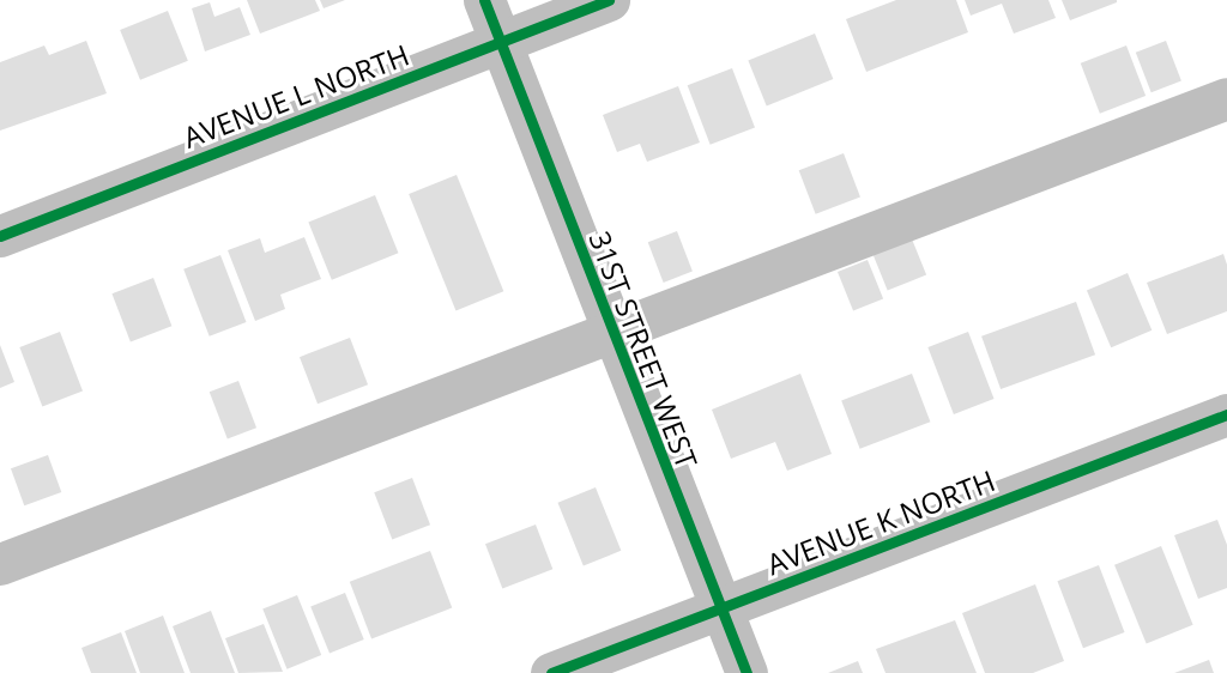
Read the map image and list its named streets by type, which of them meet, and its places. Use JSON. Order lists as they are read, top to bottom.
{
  "streets": {
    "street": ["AVENUE L NORTH", "31ST STREET WEST", "AVENUE K NORTH"]
  },
  "crossings": [
    ["AVENUE L NORTH", "31ST STREET WEST"],
    ["31ST STREET WEST", "AVENUE K NORTH"]
  ]
}
